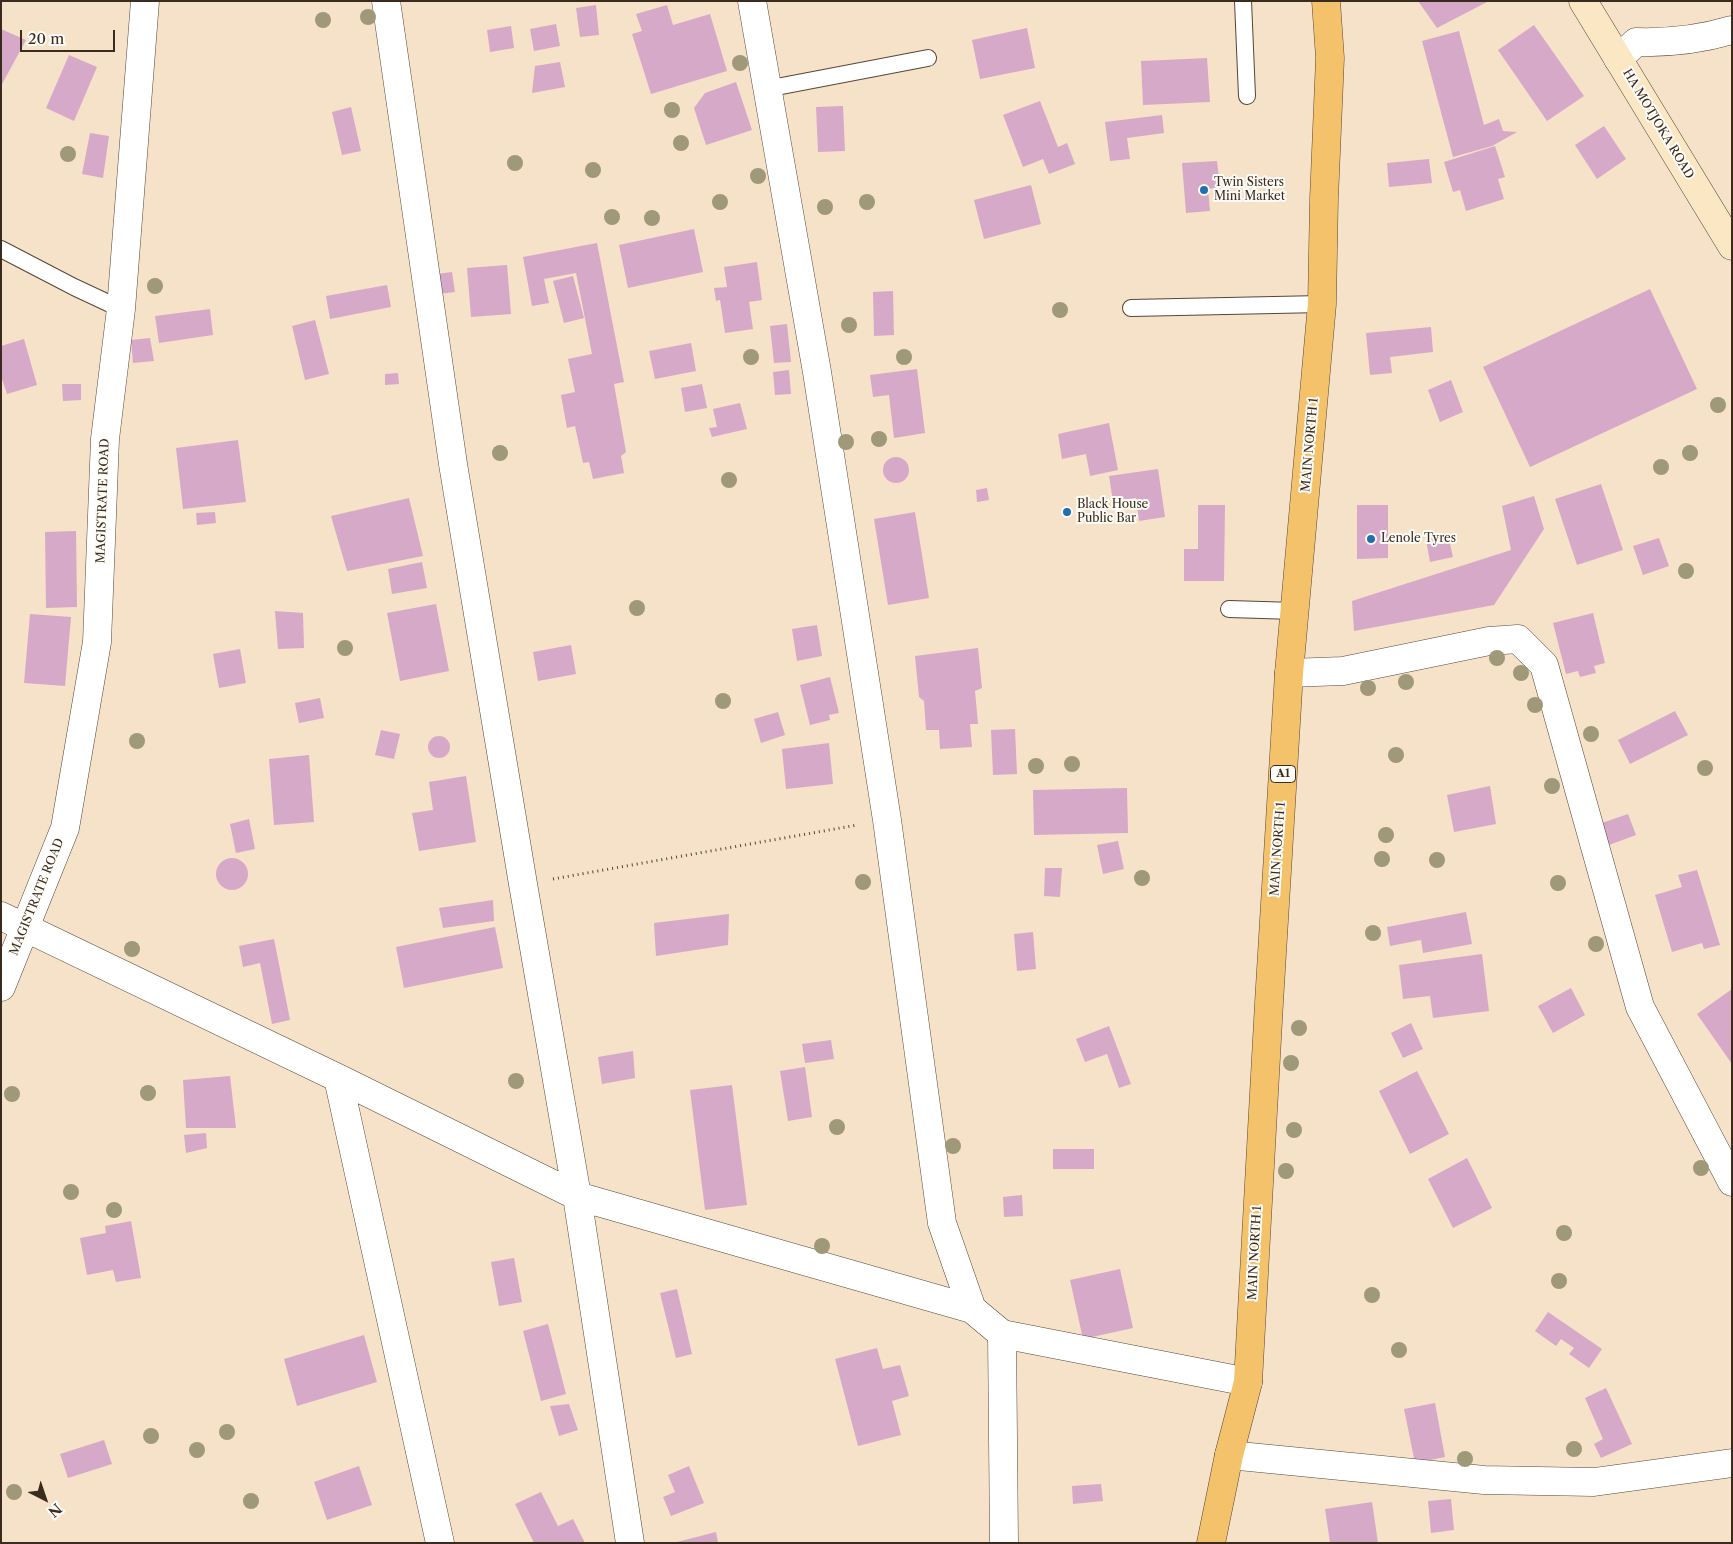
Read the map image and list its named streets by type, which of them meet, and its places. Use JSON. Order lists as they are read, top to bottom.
{
  "streets": {
    "main road": ["MAIN NORTH 1", "A1"],
    "street": ["HA MOTJOKA ROAD", "MAGISTRATE ROAD"]
  },
  "places": ["Twin Sisters Mini Market", "Black House Public Bar", "Lenole Tyres"],
  "scale_bar": "20 m",
  "north": "bottom right"
}
